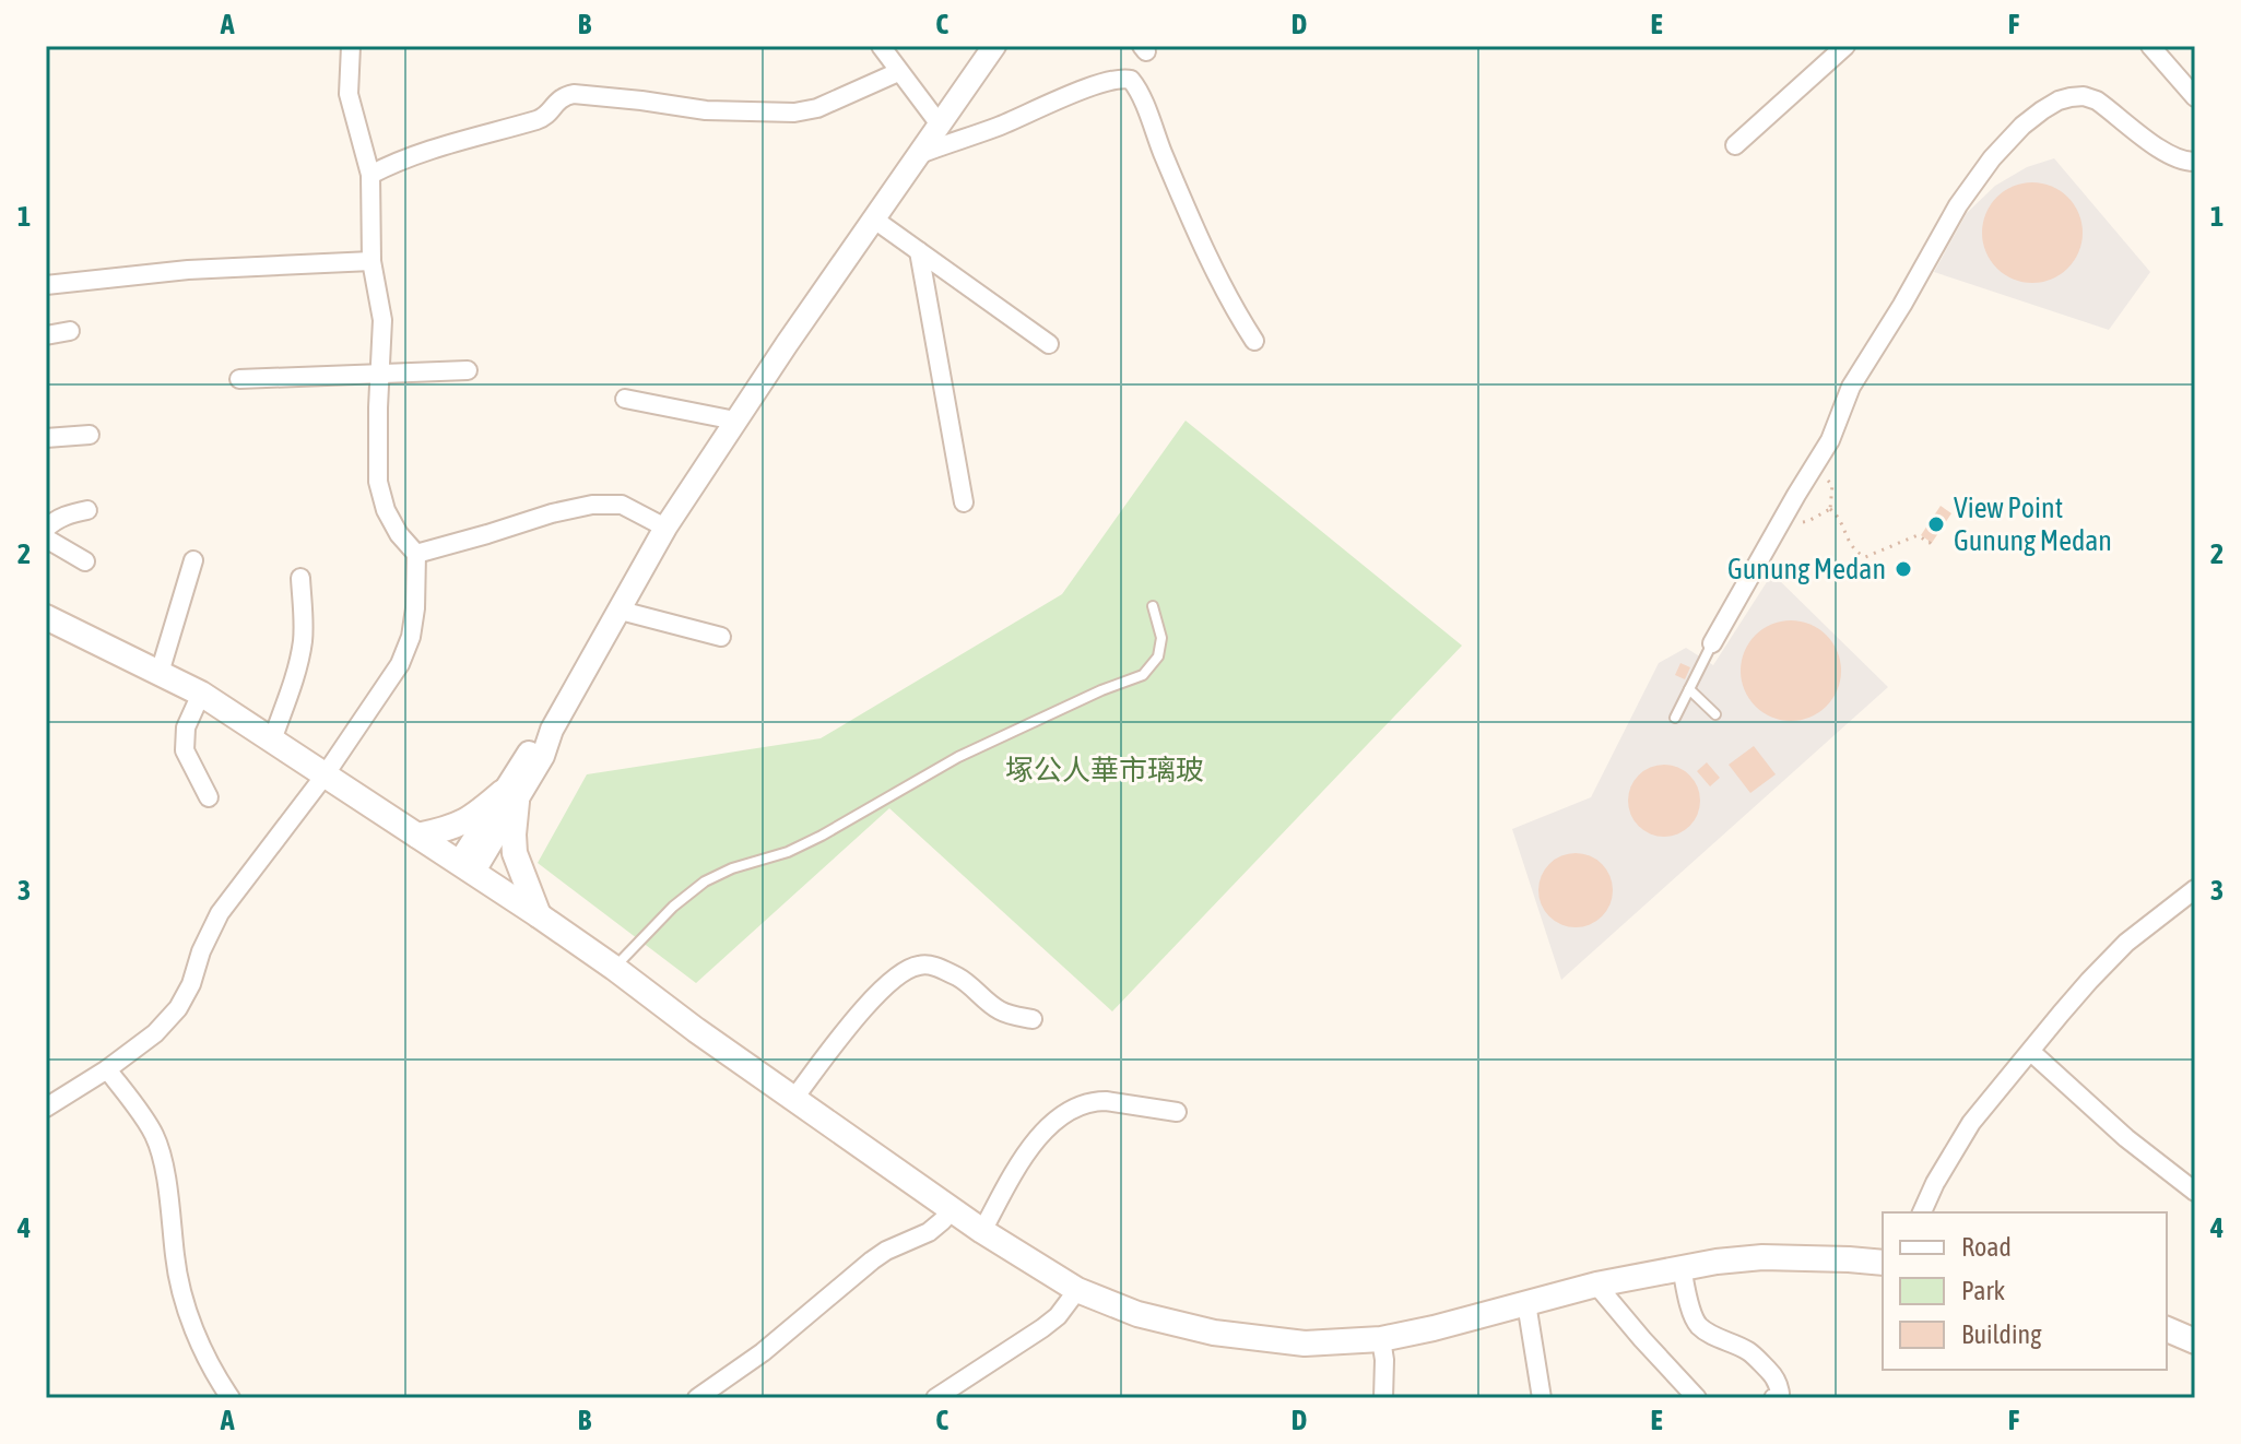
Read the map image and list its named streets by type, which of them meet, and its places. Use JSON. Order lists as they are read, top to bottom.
{
  "parks": ["塚公人華市璃玻"],
  "places": ["View Point Gunung Medan", "Gunung Medan"],
  "legend": ["Road", "Park", "Building"],
  "grid": {
    "columns": [
      "A",
      "B",
      "C",
      "D",
      "E",
      "F"
    ],
    "rows": [
      "1",
      "2",
      "3",
      "4"
    ]
  }
}
